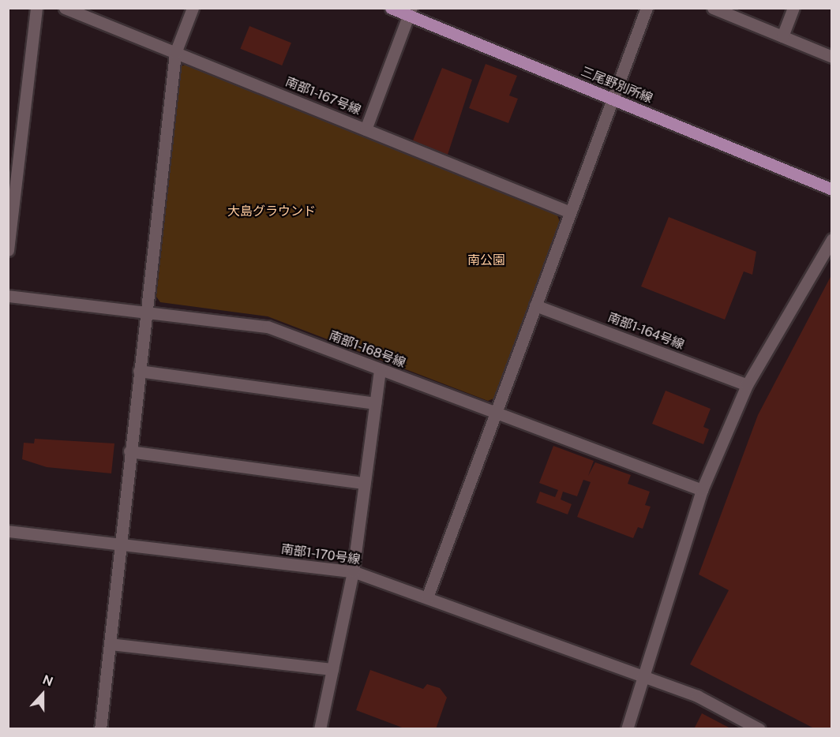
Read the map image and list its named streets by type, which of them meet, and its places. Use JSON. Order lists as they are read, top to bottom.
{
  "streets": {
    "main road": ["三尾野別所線"],
    "street": [
      "南部1-167号線",
      "南部1-164号線",
      "南部1-168号線",
      "南部1-170号線"
    ]
  },
  "parks": ["大島グラウンド", "南公園"],
  "north": "top"
}
